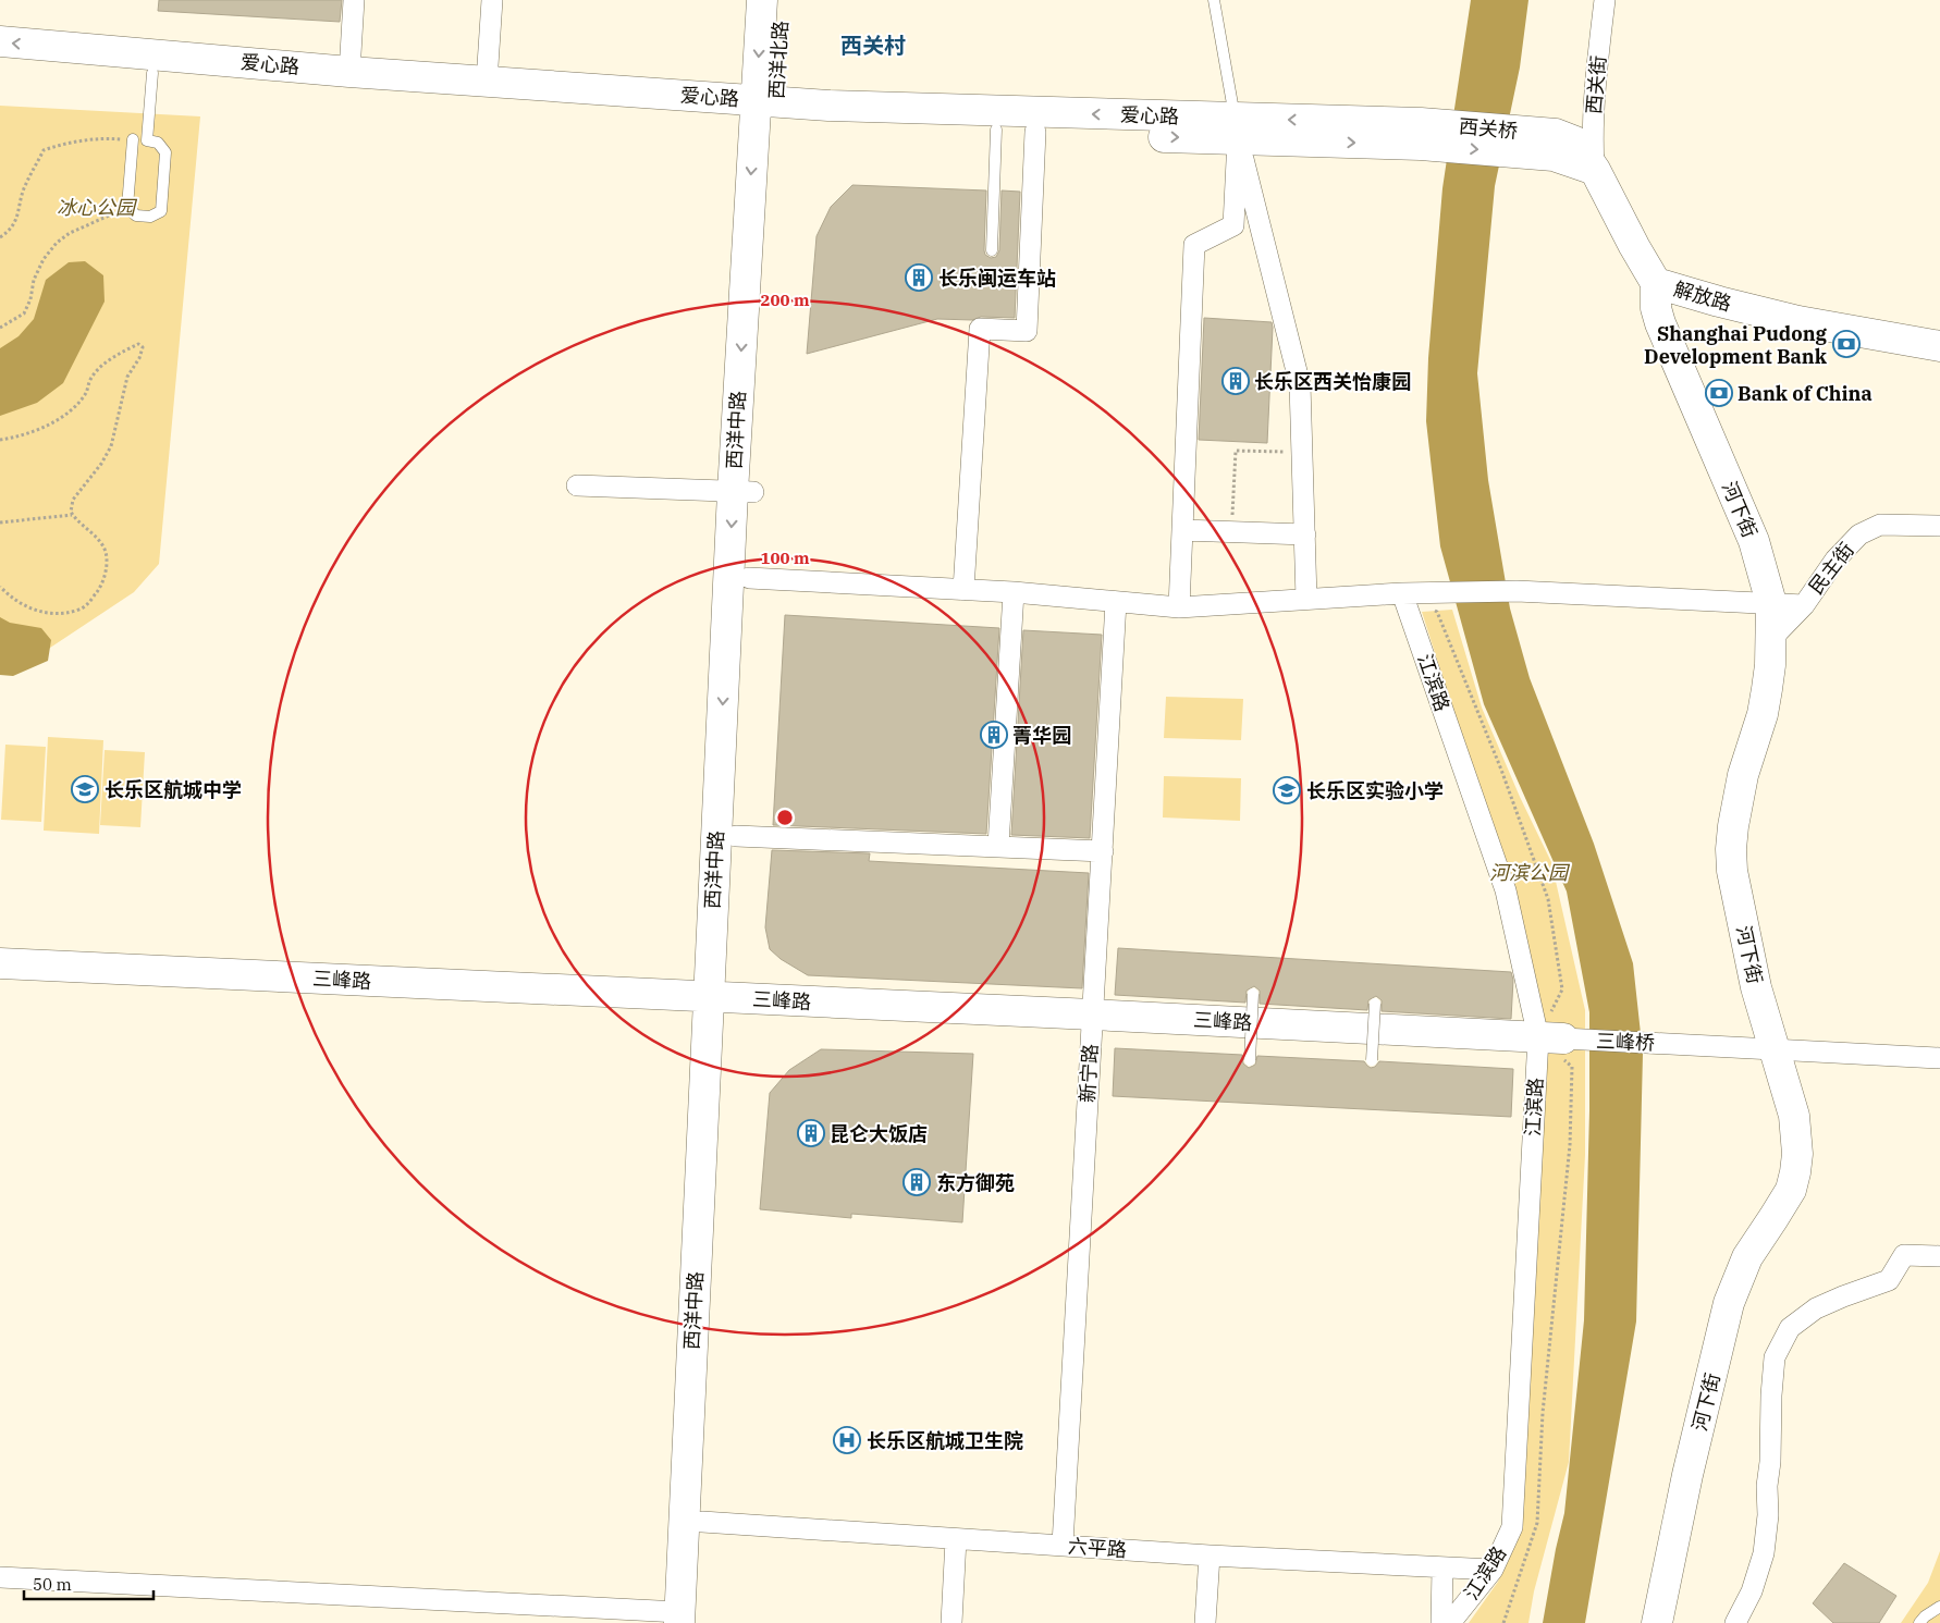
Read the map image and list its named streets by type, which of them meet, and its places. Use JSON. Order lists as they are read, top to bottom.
{
  "streets": {
    "main road": [
      "西洋北路",
      "爱心路",
      "西关桥",
      "解放路",
      "西洋中路",
      "河下街",
      "三峰路"
    ],
    "street": [
      "西关街",
      "民主街",
      "江滨路",
      "三峰桥",
      "新宁路",
      "六平路"
    ]
  },
  "crossings": [
    ["西洋北路", "爱心路"],
    ["西洋北路", "西洋中路"],
    ["爱心路", "西关桥"],
    ["爱心路", "西洋中路"],
    ["西关街", "西关桥"],
    ["西关街", "解放路"],
    ["西关桥", "解放路"],
    ["解放路", "河下街"],
    ["西洋中路", "三峰路"],
    ["西洋中路", "六平路"],
    ["河下街", "民主街"],
    ["河下街", "三峰桥"],
    ["江滨路", "三峰路"],
    ["江滨路", "三峰桥"],
    ["江滨路", "六平路"],
    ["三峰路", "三峰桥"],
    ["三峰路", "新宁路"],
    ["新宁路", "六平路"]
  ],
  "districts": ["西关村"],
  "parks": ["冰心公园", "河滨公园"],
  "places": {
    "building": [
      "长乐闽运车站",
      "长乐区西关怡康园",
      "菁华园",
      "昆仑大饭店",
      "东方御苑"
    ],
    "bank": ["Shanghai Pudong Development Bank", "Bank of China"],
    "school or university": ["长乐区航城中学", "长乐区实验小学"],
    "hospital": ["长乐区航城卫生院"]
  },
  "scale_bar": "50 m",
  "rings": ["200 m", "100 m"]
}
